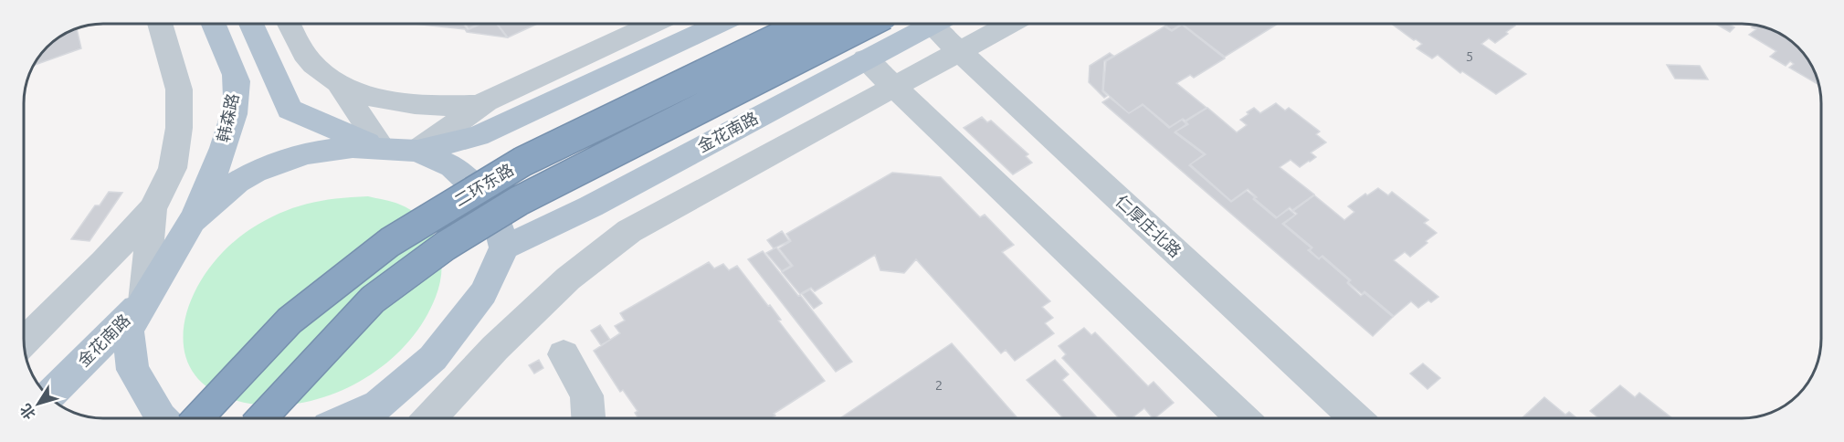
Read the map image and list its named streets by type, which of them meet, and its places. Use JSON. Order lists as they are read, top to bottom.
{
  "streets": {
    "highway": ["二环东路"],
    "main road": ["韩森路", "金花南路"],
    "street": ["仁厚庄北路"]
  },
  "house_numbers": ["5", "2"],
  "north": "bottom left"
}
